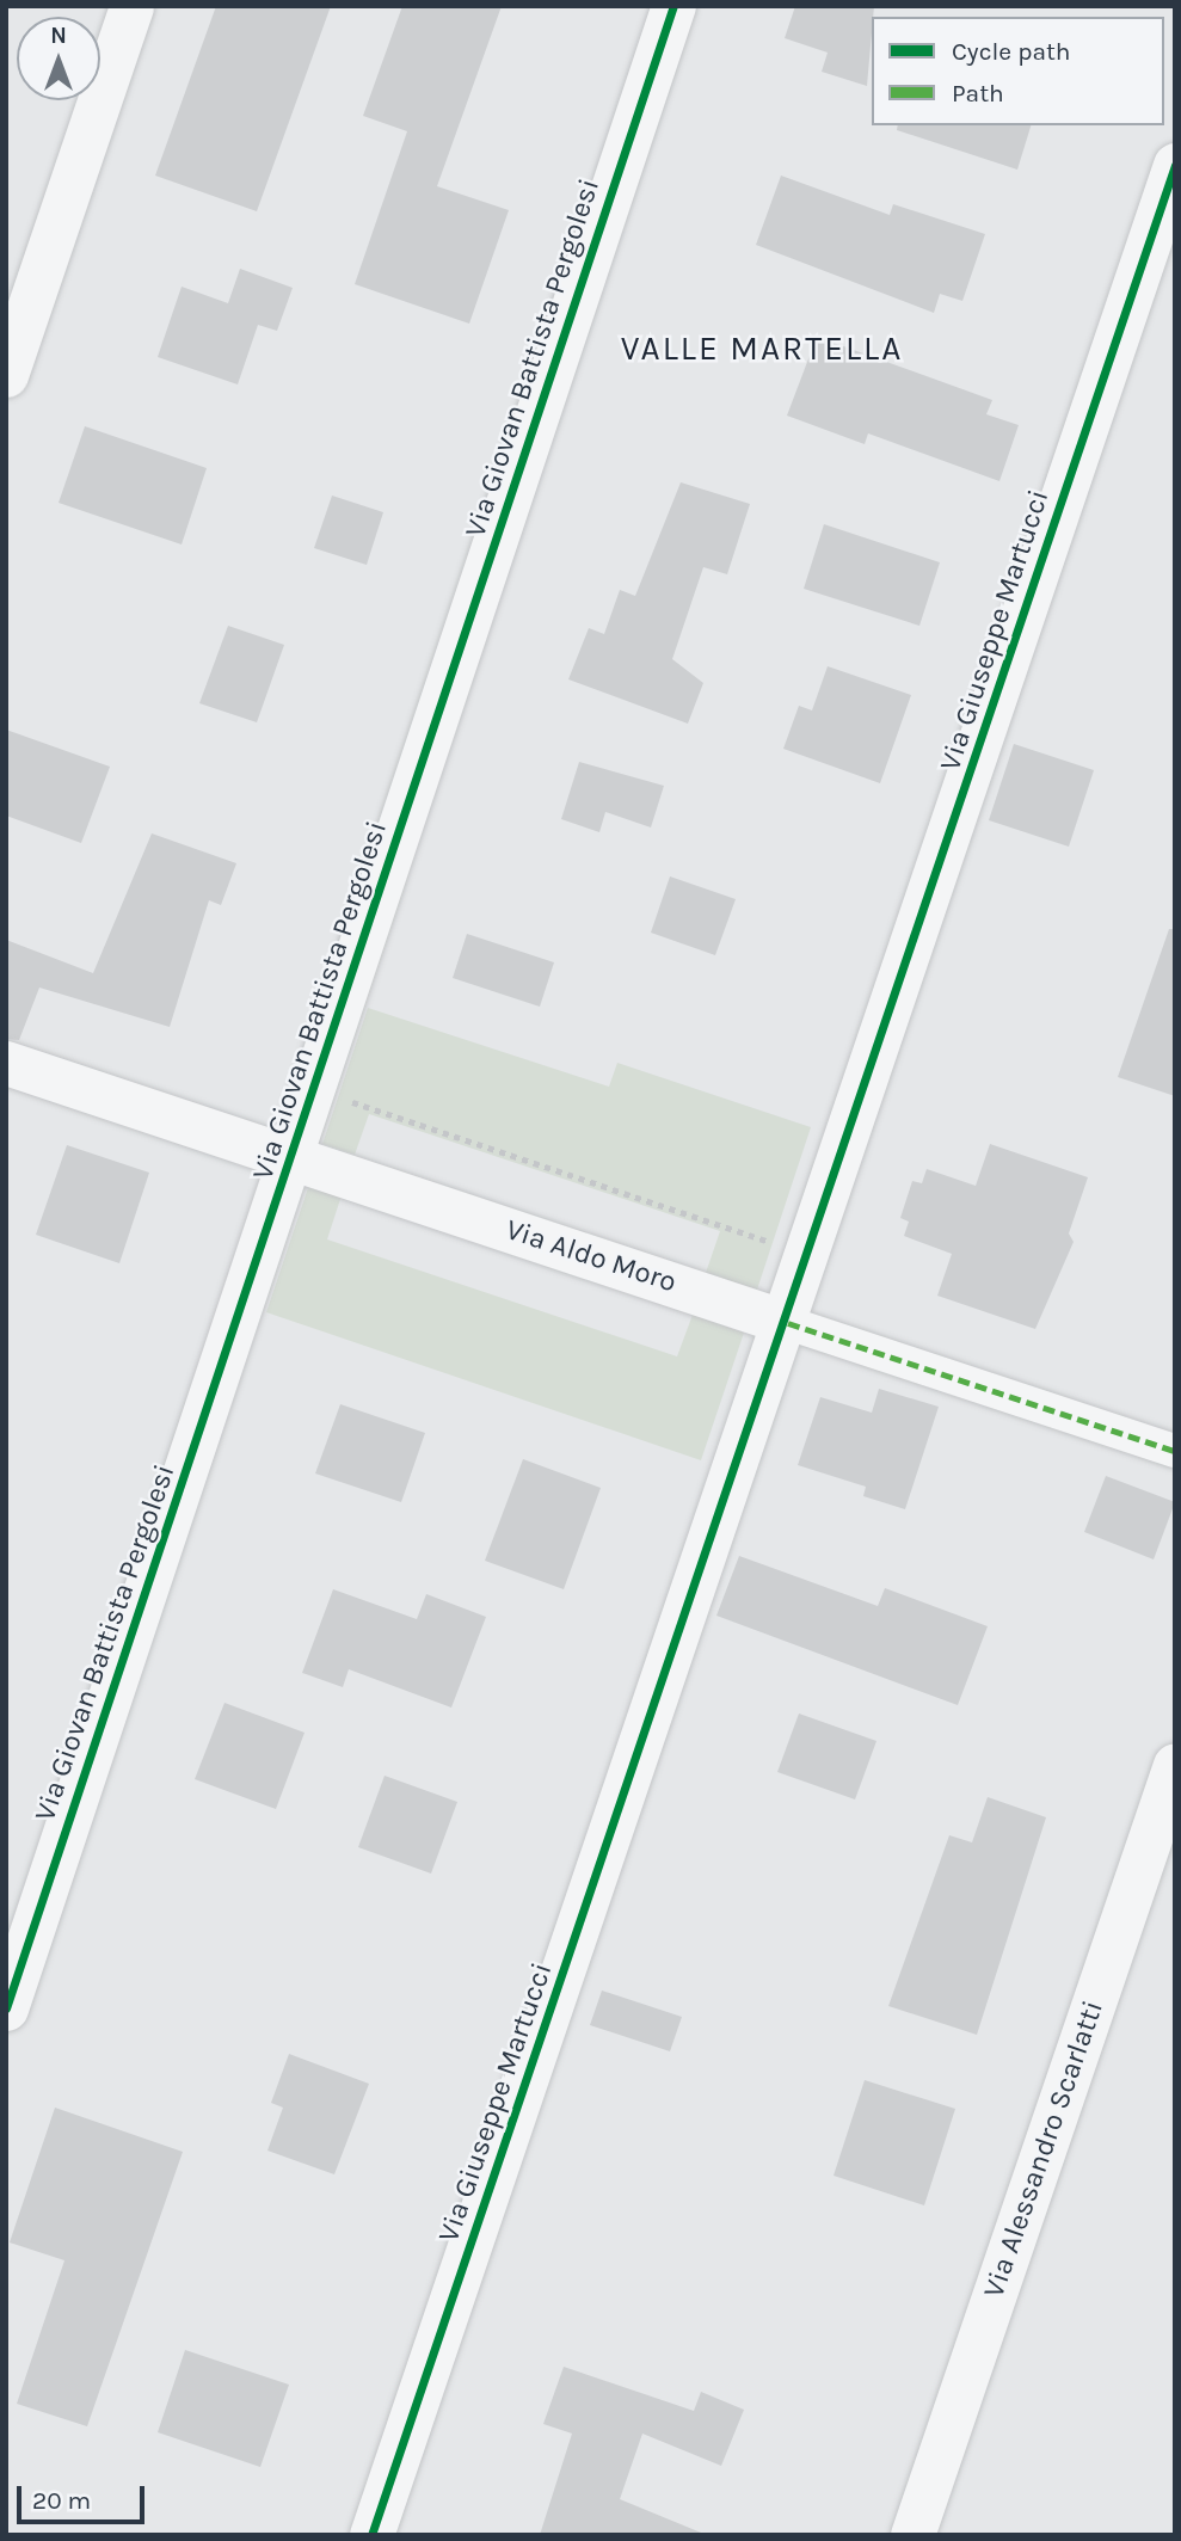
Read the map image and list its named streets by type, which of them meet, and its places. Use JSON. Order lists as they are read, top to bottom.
{
  "streets": {
    "street": [
      "Via Giovan Battista Pergolesi",
      "Via Giuseppe Martucci",
      "Via Aldo Moro",
      "Via Alessandro Scarlatti"
    ]
  },
  "crossings": [
    ["Via Giovan Battista Pergolesi", "Via Aldo Moro"],
    ["Via Giuseppe Martucci", "Via Aldo Moro"]
  ],
  "districts": ["VALLE MARTELLA"],
  "legend": ["Cycle path", "Path"],
  "scale_bar": "20 m",
  "north": "top"
}
